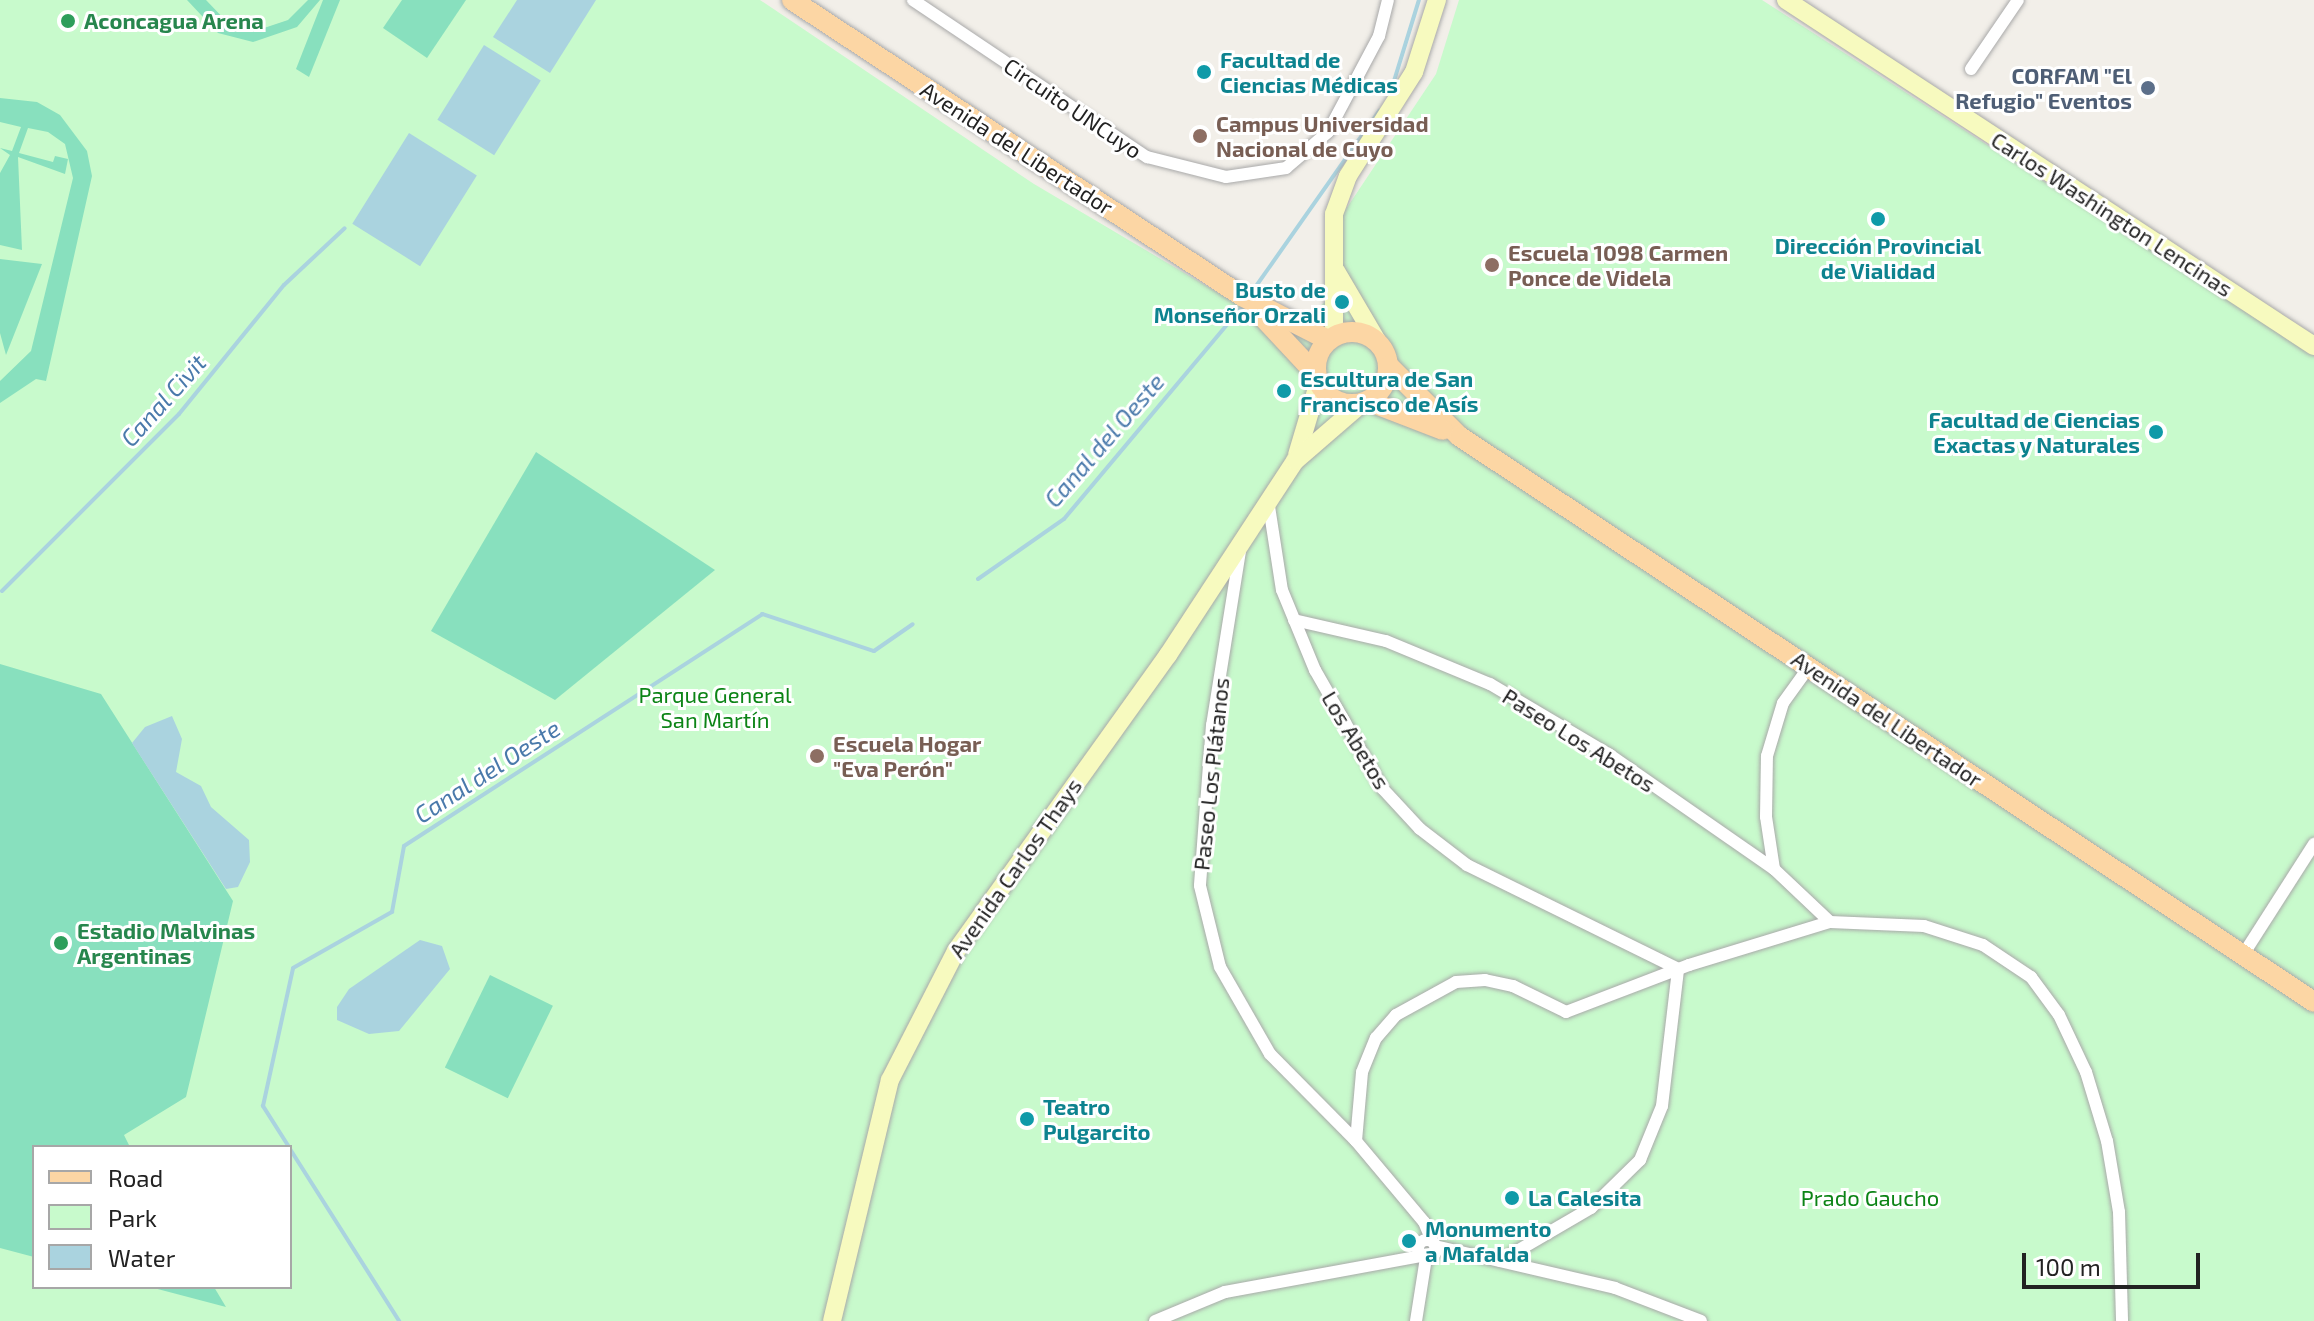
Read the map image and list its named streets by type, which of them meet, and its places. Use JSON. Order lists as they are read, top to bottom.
{
  "streets": {
    "main road": ["Avenida del Libertador"],
    "street": [
      "Circuito UNCuyo",
      "Carlos Washington Lencinas",
      "Los Abetos",
      "Paseo Los Abetos",
      "Paseo Los Plátanos",
      "Avenida Carlos Thays"
    ]
  },
  "crossings": [
    ["Avenida del Libertador", "Avenida Carlos Thays"],
    ["Los Abetos", "Paseo Los Abetos"],
    ["Los Abetos", "Avenida Carlos Thays"],
    ["Paseo Los Plátanos", "Avenida Carlos Thays"]
  ],
  "water": ["Canal Civit", "Canal del Oeste"],
  "parks": ["Parque General San Martín", "Prado Gaucho"],
  "places": [
    "Aconcagua Arena",
    "Facultad de Ciencias Médicas",
    "CORFAM \"El Refugio\" Eventos",
    "Campus Universidad Nacional de Cuyo",
    "Dirección Provincial de Vialidad",
    "Escuela 1098 Carmen Ponce de Videla",
    "Busto de Monseñor Orzali",
    "Escultura de San Francisco de Asís",
    "Facultad de Ciencias Exactas y Naturales",
    "Escuela Hogar \"Eva Perón\"",
    "Estadio Malvinas Argentinas",
    "Teatro Pulgarcito",
    "La Calesita",
    "Monumento a Mafalda"
  ],
  "legend": ["Road", "Park", "Water"],
  "scale_bar": "100 m"
}
